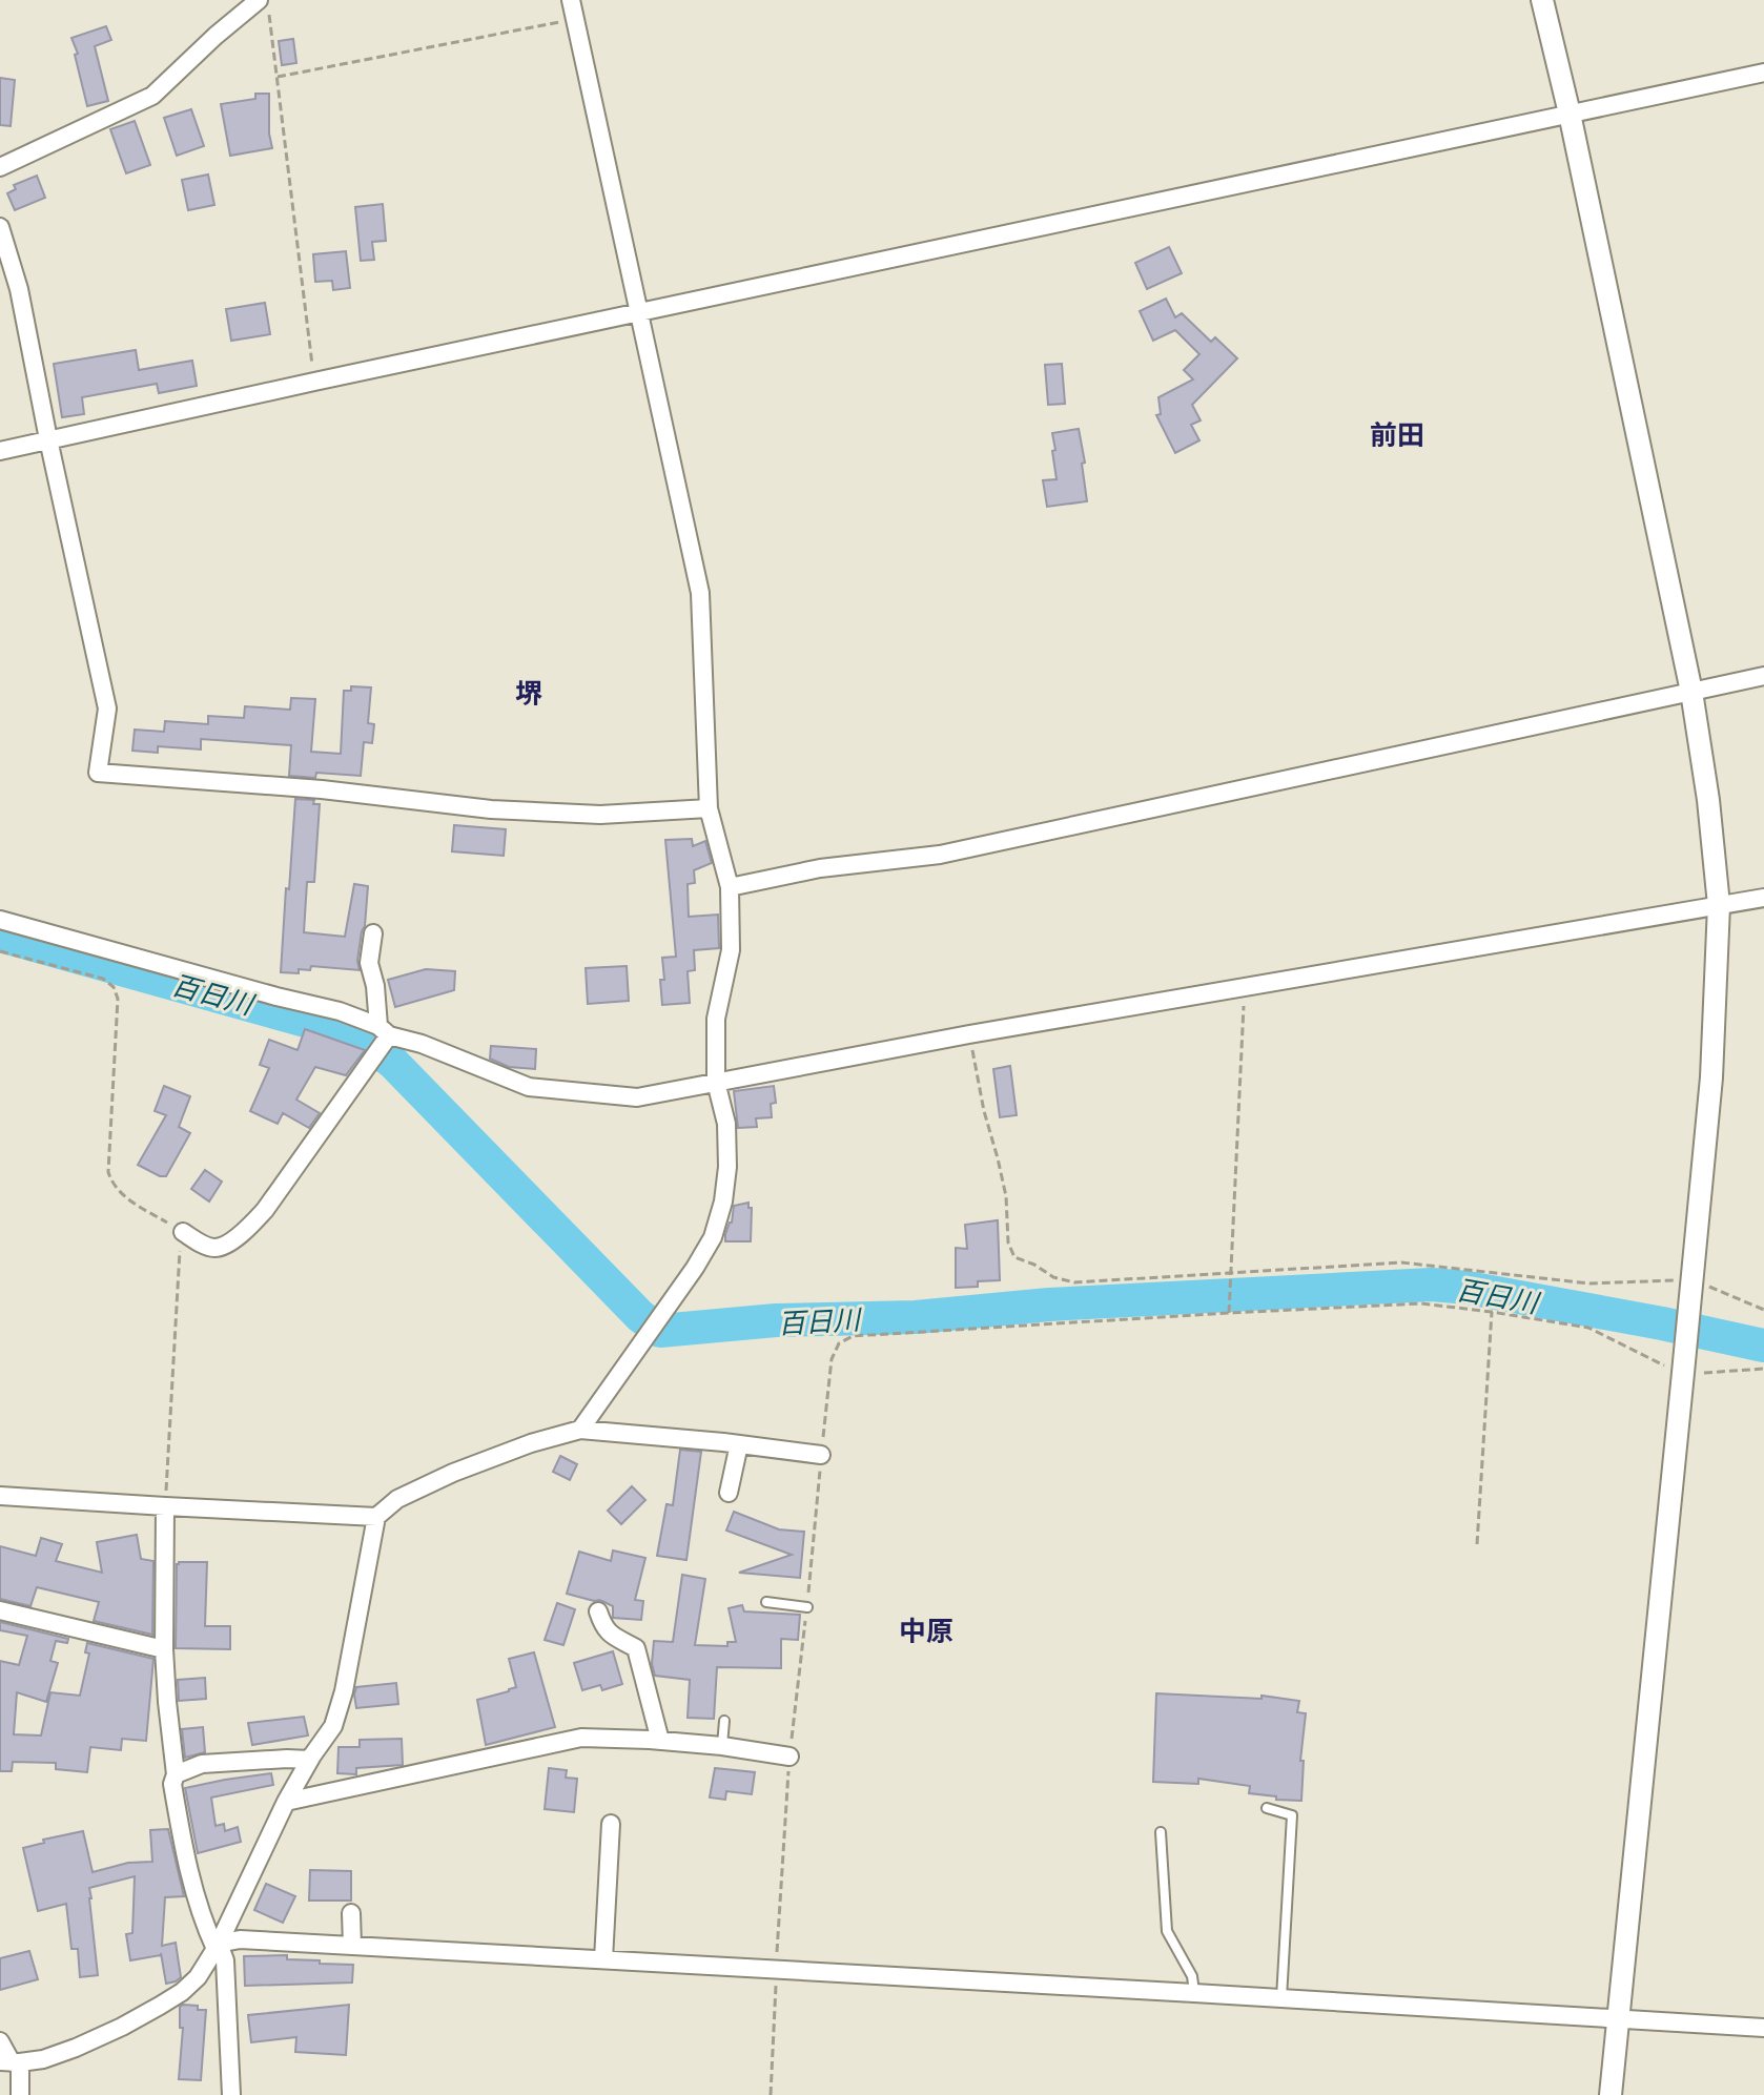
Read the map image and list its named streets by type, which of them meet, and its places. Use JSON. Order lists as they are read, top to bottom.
{
  "districts": ["前田", "堺", "中原"],
  "water": ["百日川"]
}
